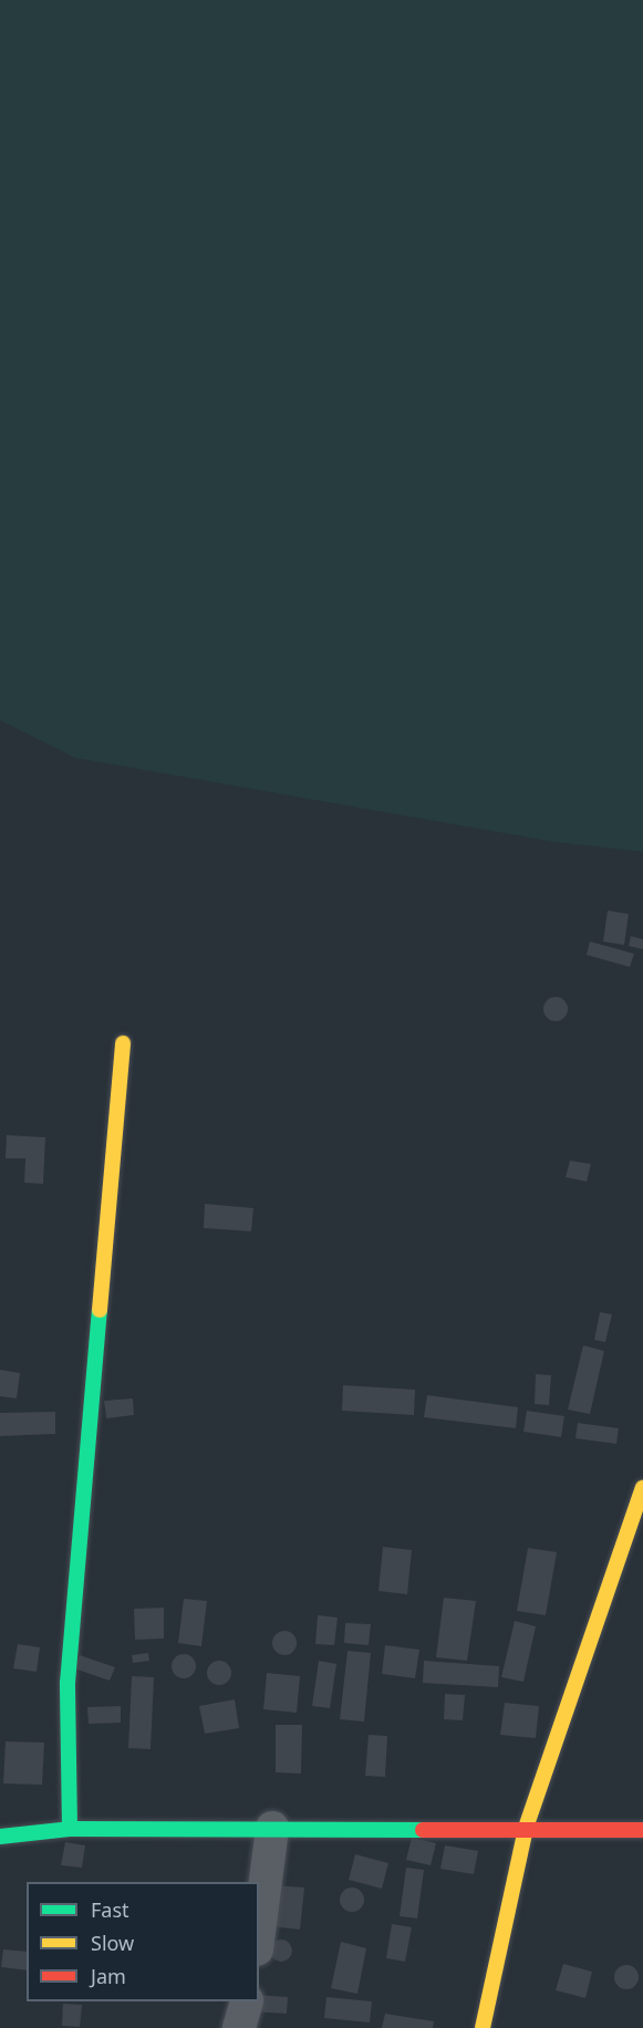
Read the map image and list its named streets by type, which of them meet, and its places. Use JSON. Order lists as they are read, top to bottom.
{
  "legend": ["Fast", "Slow", "Jam"]
}
